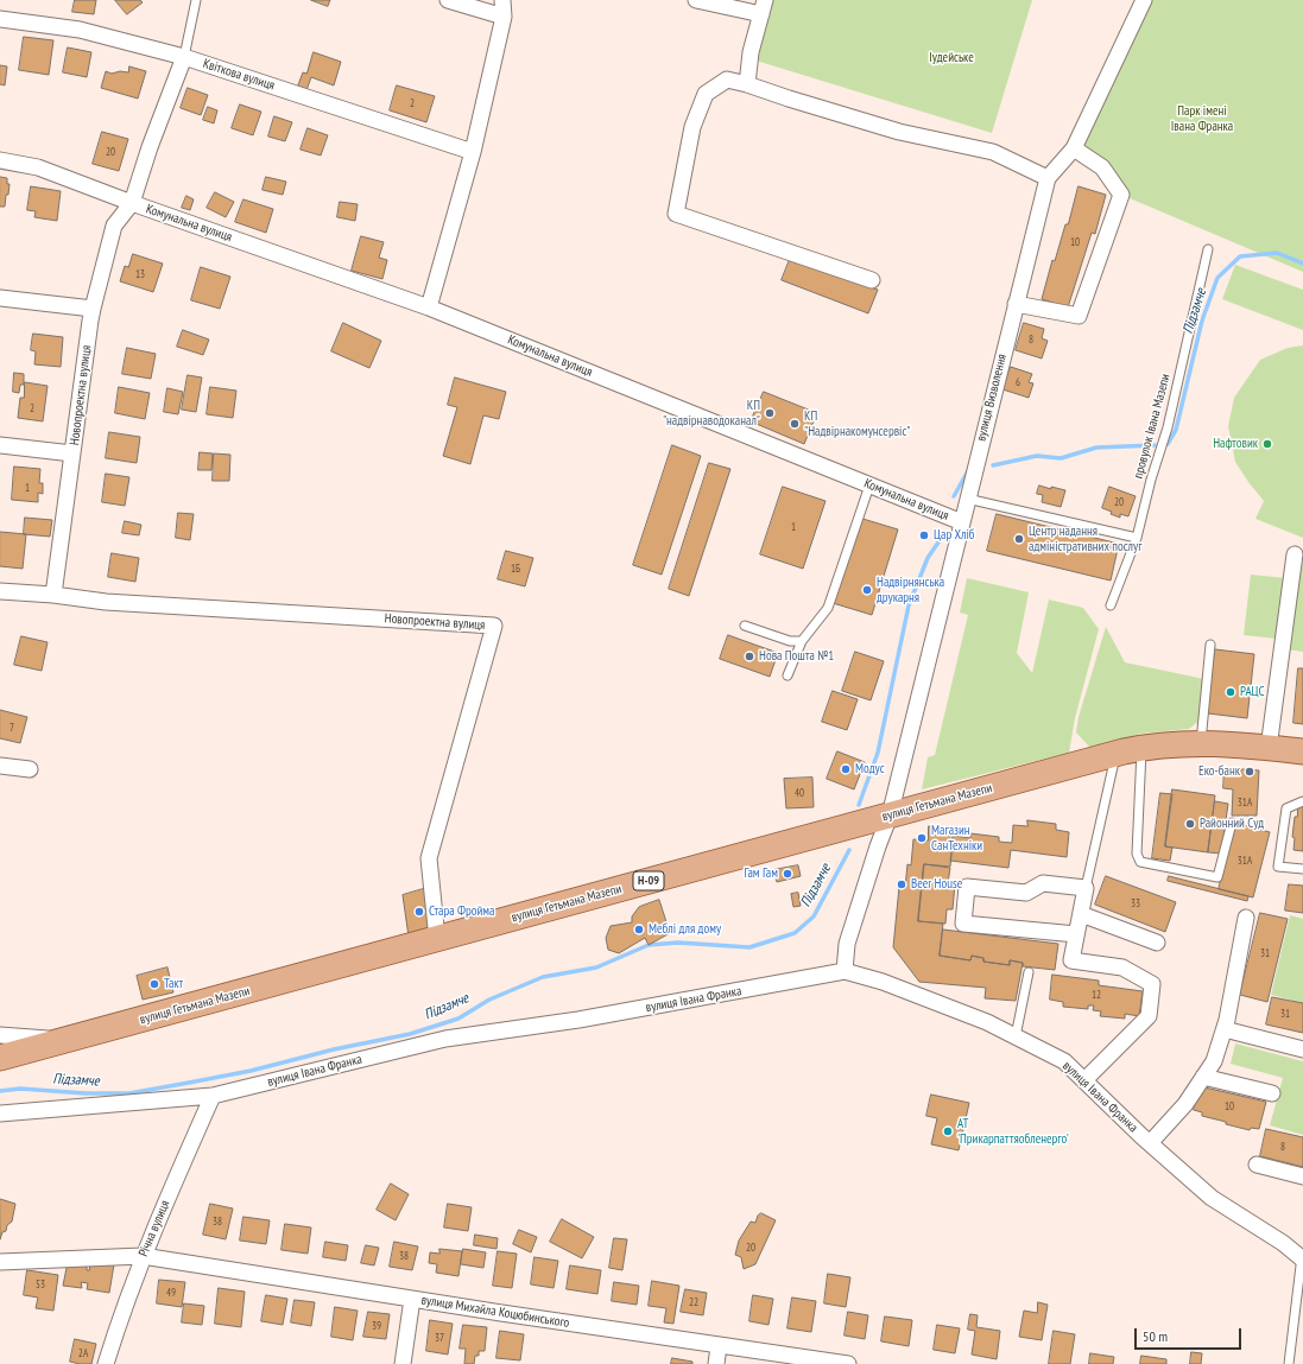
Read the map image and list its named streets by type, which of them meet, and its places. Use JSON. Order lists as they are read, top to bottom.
{
  "streets": {
    "main road": ["вулиця Гетьмана Мазепи", "Н-09"],
    "street": [
      "Квіткова вулиця",
      "Комунальна вулиця",
      "Новопроектна вулиця",
      "вулиця Визволення",
      "вулиця Івана Франка",
      "Річна вулиця",
      "вулиця Михайла Коцюбинського"
    ],
    "lane": ["провулок Івана Мазепи"]
  },
  "crossings": [
    ["Комунальна вулиця", "Новопроектна вулиця"],
    ["Комунальна вулиця", "вулиця Визволення"],
    ["Новопроектна вулиця", "вулиця Гетьмана Мазепи"],
    ["вулиця Визволення", "вулиця Гетьмана Мазепи"],
    ["вулиця Визволення", "вулиця Івана Франка"],
    ["вулиця Івана Франка", "Річна вулиця"],
    ["Річна вулиця", "вулиця Михайла Коцюбинського"]
  ],
  "water": ["Підзамче"],
  "parks": ["Іудейське", "Парк імені Івана Франка"],
  "places": [
    "КП \"надвірнаводоканал\"",
    "КП \"Надвірнакомунсервіс\"",
    "Нафтовик",
    "Цар Хліб",
    "Центр надання адміністративних послуг",
    "Надвірнянська друкарня",
    "Нова Пошта №1",
    "РАЦС",
    "Модус",
    "Еко-банк",
    "Районний Суд",
    "Магазин СанТехніки",
    "Гам Гам",
    "Beer House",
    "Стара Фройма",
    "Меблі для дому",
    "Такт",
    "АТ 'Прикарпаттяобленерго'"
  ],
  "house_numbers": [
    "2",
    "20",
    "10",
    "13",
    "8",
    "6",
    "2",
    "1",
    "20",
    "1",
    "1Б",
    "7",
    "40",
    "31А",
    "31А",
    "33",
    "31",
    "12",
    "31",
    "10",
    "8",
    "38",
    "20",
    "38",
    "53",
    "49",
    "22",
    "39",
    "37",
    "2А"
  ],
  "scale_bar": "50 m"
}
